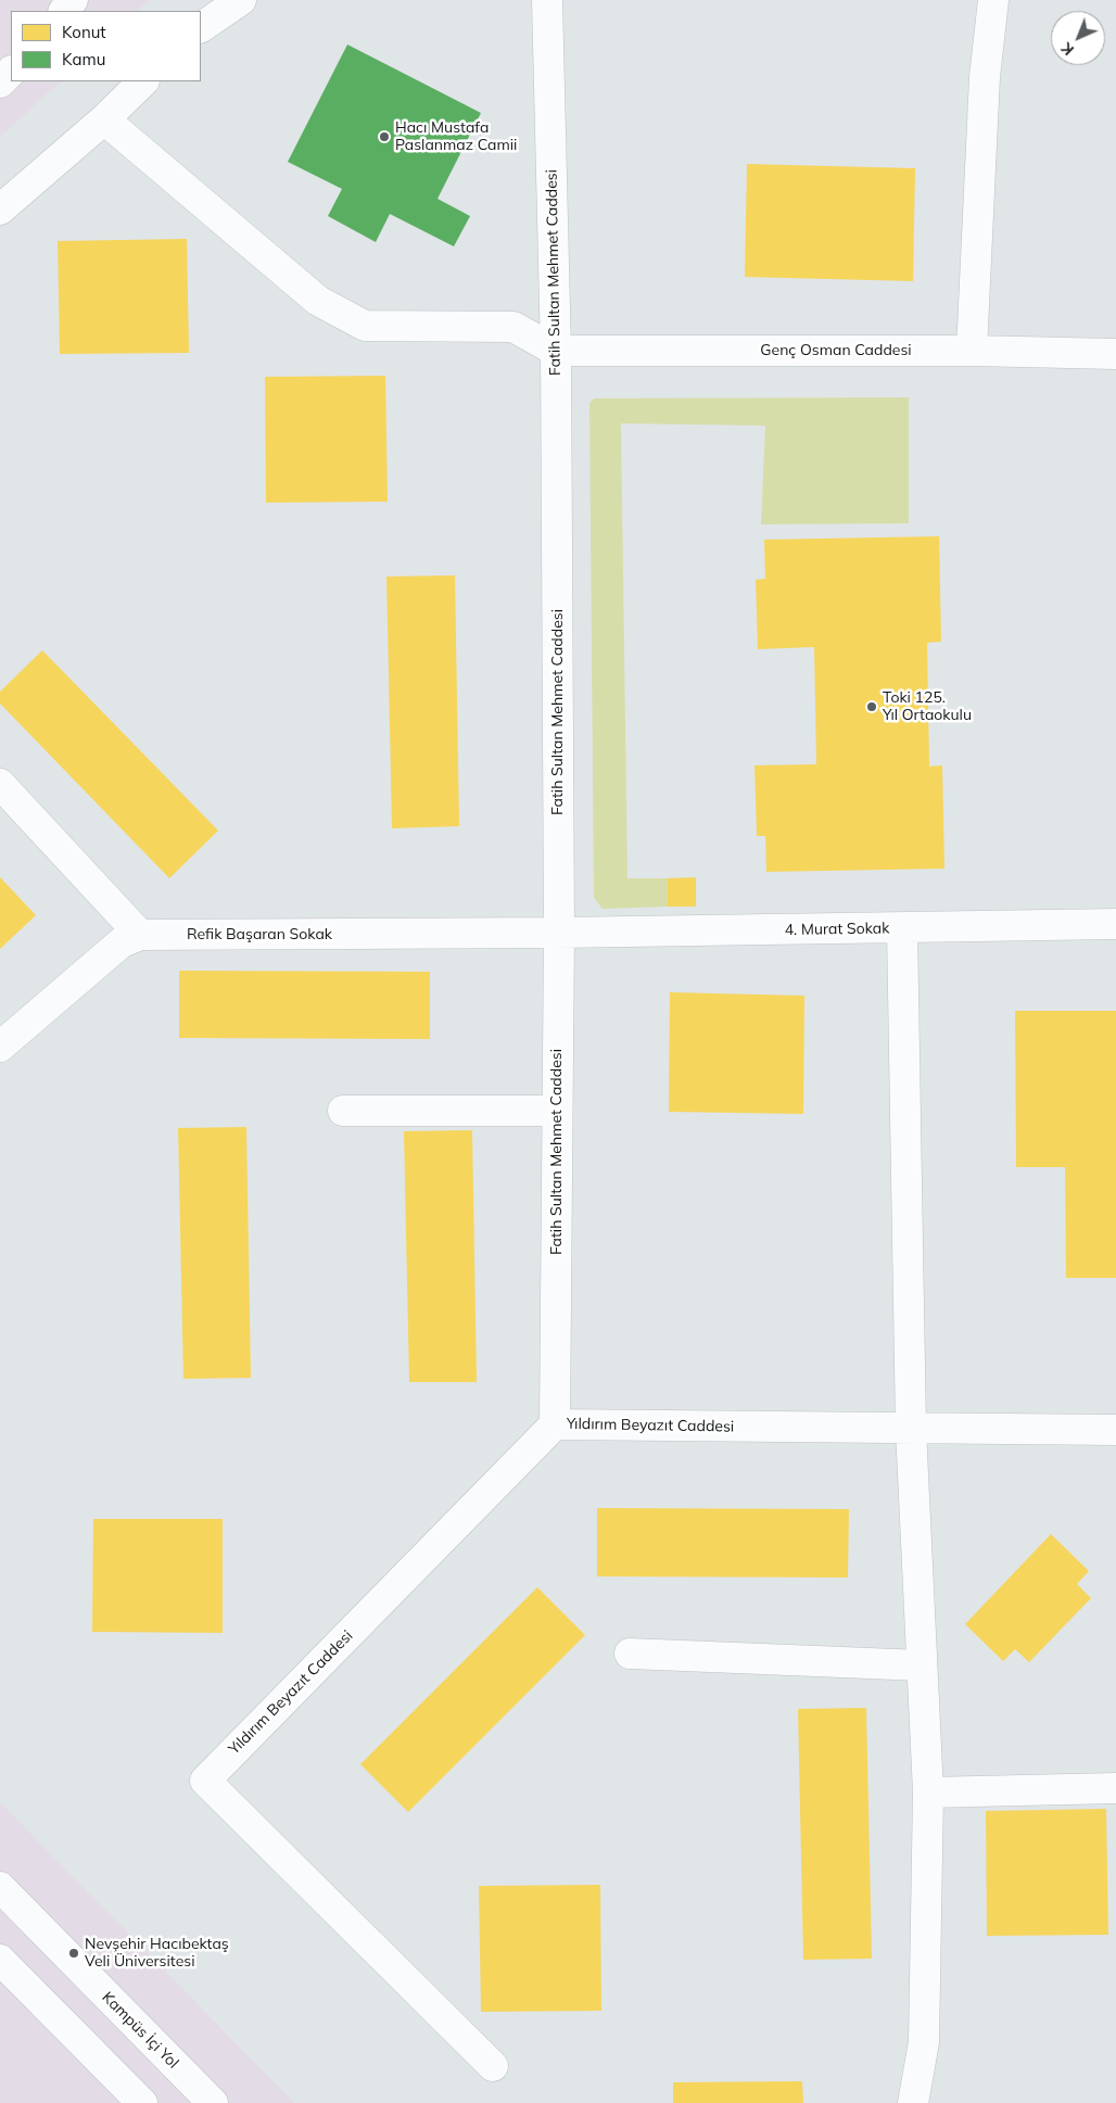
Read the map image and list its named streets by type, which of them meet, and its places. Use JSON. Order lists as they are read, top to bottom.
{
  "streets": {
    "street": [
      "Fatih Sultan Mehmet Caddesi",
      "Genç Osman Caddesi",
      "4. Murat Sokak",
      "Refik Başaran Sokak",
      "Yıldırım Beyazıt Caddesi",
      "Kampüs İçi Yol"
    ]
  },
  "crossings": [
    ["Fatih Sultan Mehmet Caddesi", "Genç Osman Caddesi"],
    ["Fatih Sultan Mehmet Caddesi", "4. Murat Sokak"],
    ["Fatih Sultan Mehmet Caddesi", "Refik Başaran Sokak"],
    ["Fatih Sultan Mehmet Caddesi", "Yıldırım Beyazıt Caddesi"],
    ["4. Murat Sokak", "Refik Başaran Sokak"]
  ],
  "places": ["Hacı Mustafa Paslanmaz Camii", "Toki 125. Yıl Ortaokulu", "Nevşehir Hacıbektaş Veli Üniversitesi"],
  "legend": ["Konut", "Kamu"],
  "north": "bottom left"
}
